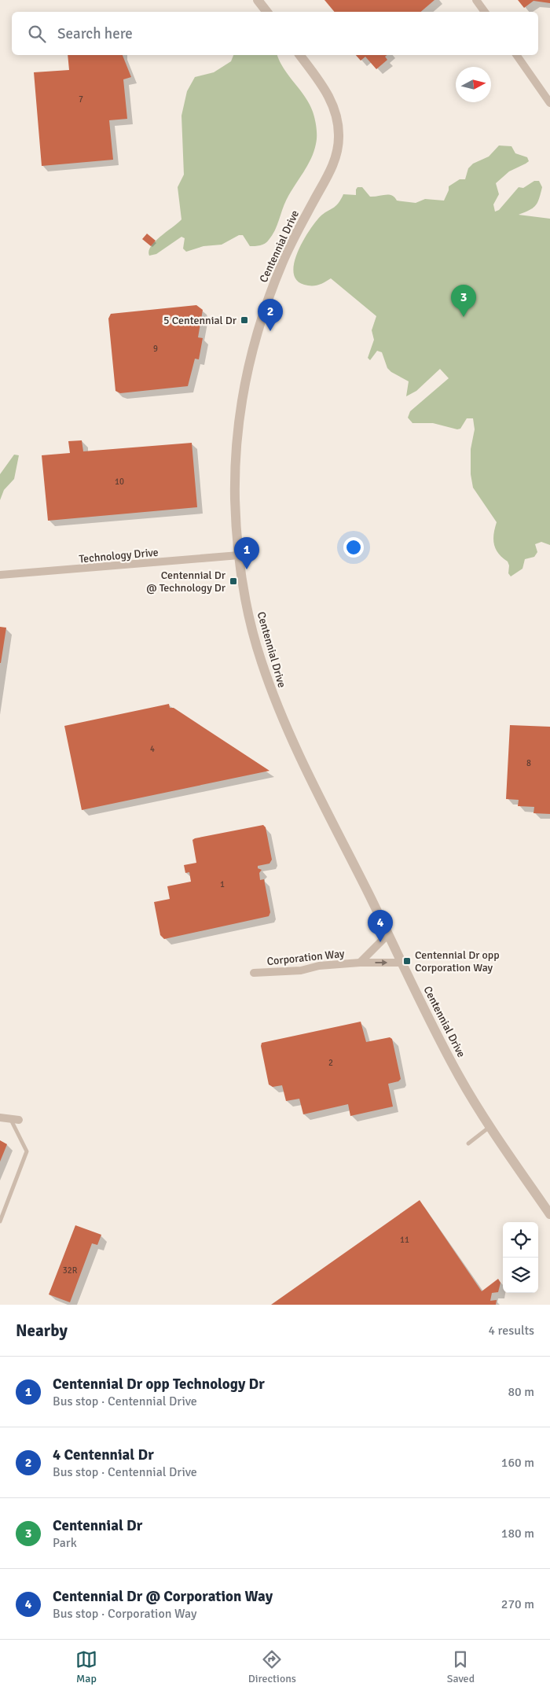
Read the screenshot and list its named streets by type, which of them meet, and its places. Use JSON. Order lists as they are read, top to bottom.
{
  "streets": {
    "street": ["Centennial Drive", "Technology Drive", "Corporation Way"]
  },
  "crossings": [
    ["Centennial Drive", "Technology Drive"],
    ["Centennial Drive", "Corporation Way"]
  ],
  "places": {
    "transit": ["5 Centennial Dr", "Centennial Dr @ Technology Dr", "Centennial Dr opp Corporation Way"]
  },
  "house_numbers": [
    "7",
    "9",
    "10",
    "4",
    "8",
    "1",
    "2",
    "11",
    "32R"
  ],
  "north": "right",
  "page": {
    "search": "Search here",
    "pins": [
      "3",
      "2",
      "1",
      "4"
    ],
    "heading": ["Nearby", "4 results"],
    "list": [
      {
        "mark": "1",
        "name": "Centennial Dr opp Technology Dr",
        "note": "Bus stop · Centennial Drive",
        "value": "80 m"
      },
      {
        "mark": "2",
        "name": "4 Centennial Dr",
        "note": "Bus stop · Centennial Drive",
        "value": "160 m"
      },
      {
        "mark": "3",
        "name": "Centennial Dr",
        "note": "Park",
        "value": "180 m"
      },
      {
        "mark": "4",
        "name": "Centennial Dr @ Corporation Way",
        "note": "Bus stop · Corporation Way",
        "value": "270 m"
      }
    ],
    "nav": ["Map", "Directions", "Saved"]
  }
}
